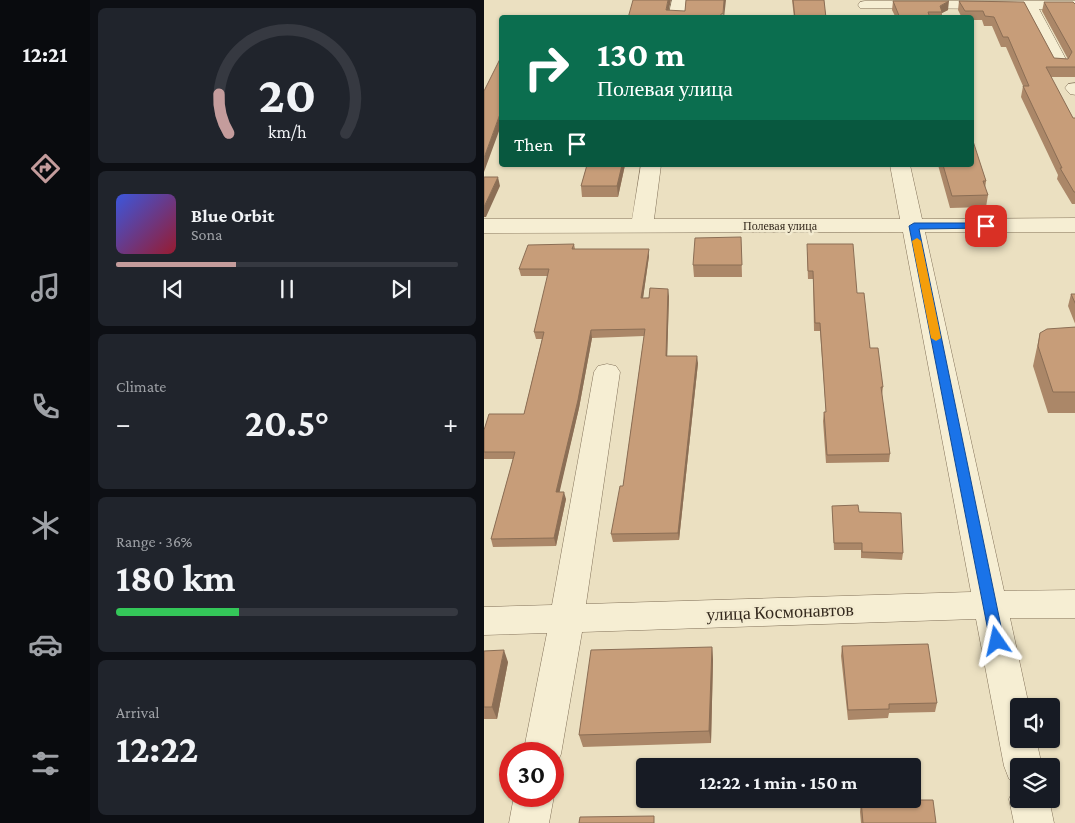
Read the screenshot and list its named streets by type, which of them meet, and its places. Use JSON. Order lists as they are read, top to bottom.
{
  "streets": {
    "street": ["Полевая улица", "улица Космонавтов"]
  },
  "page": {
    "tabs": "12:21",
    "turn": ["130 m", "Полевая улица"],
    "then": "Then",
    "song": ["Blue Orbit", "Sona"],
    "tile": [
      "Climate",
      ["Range · 36%", "180 km"],
      ["Arrival", "12:22"]
    ],
    "heat": ["−", "20.5°", "+"],
    "limit": "30",
    "trip": "12:22 · 1 min · 150 m",
    "gauge": ["20", "km/h"]
  }
}
